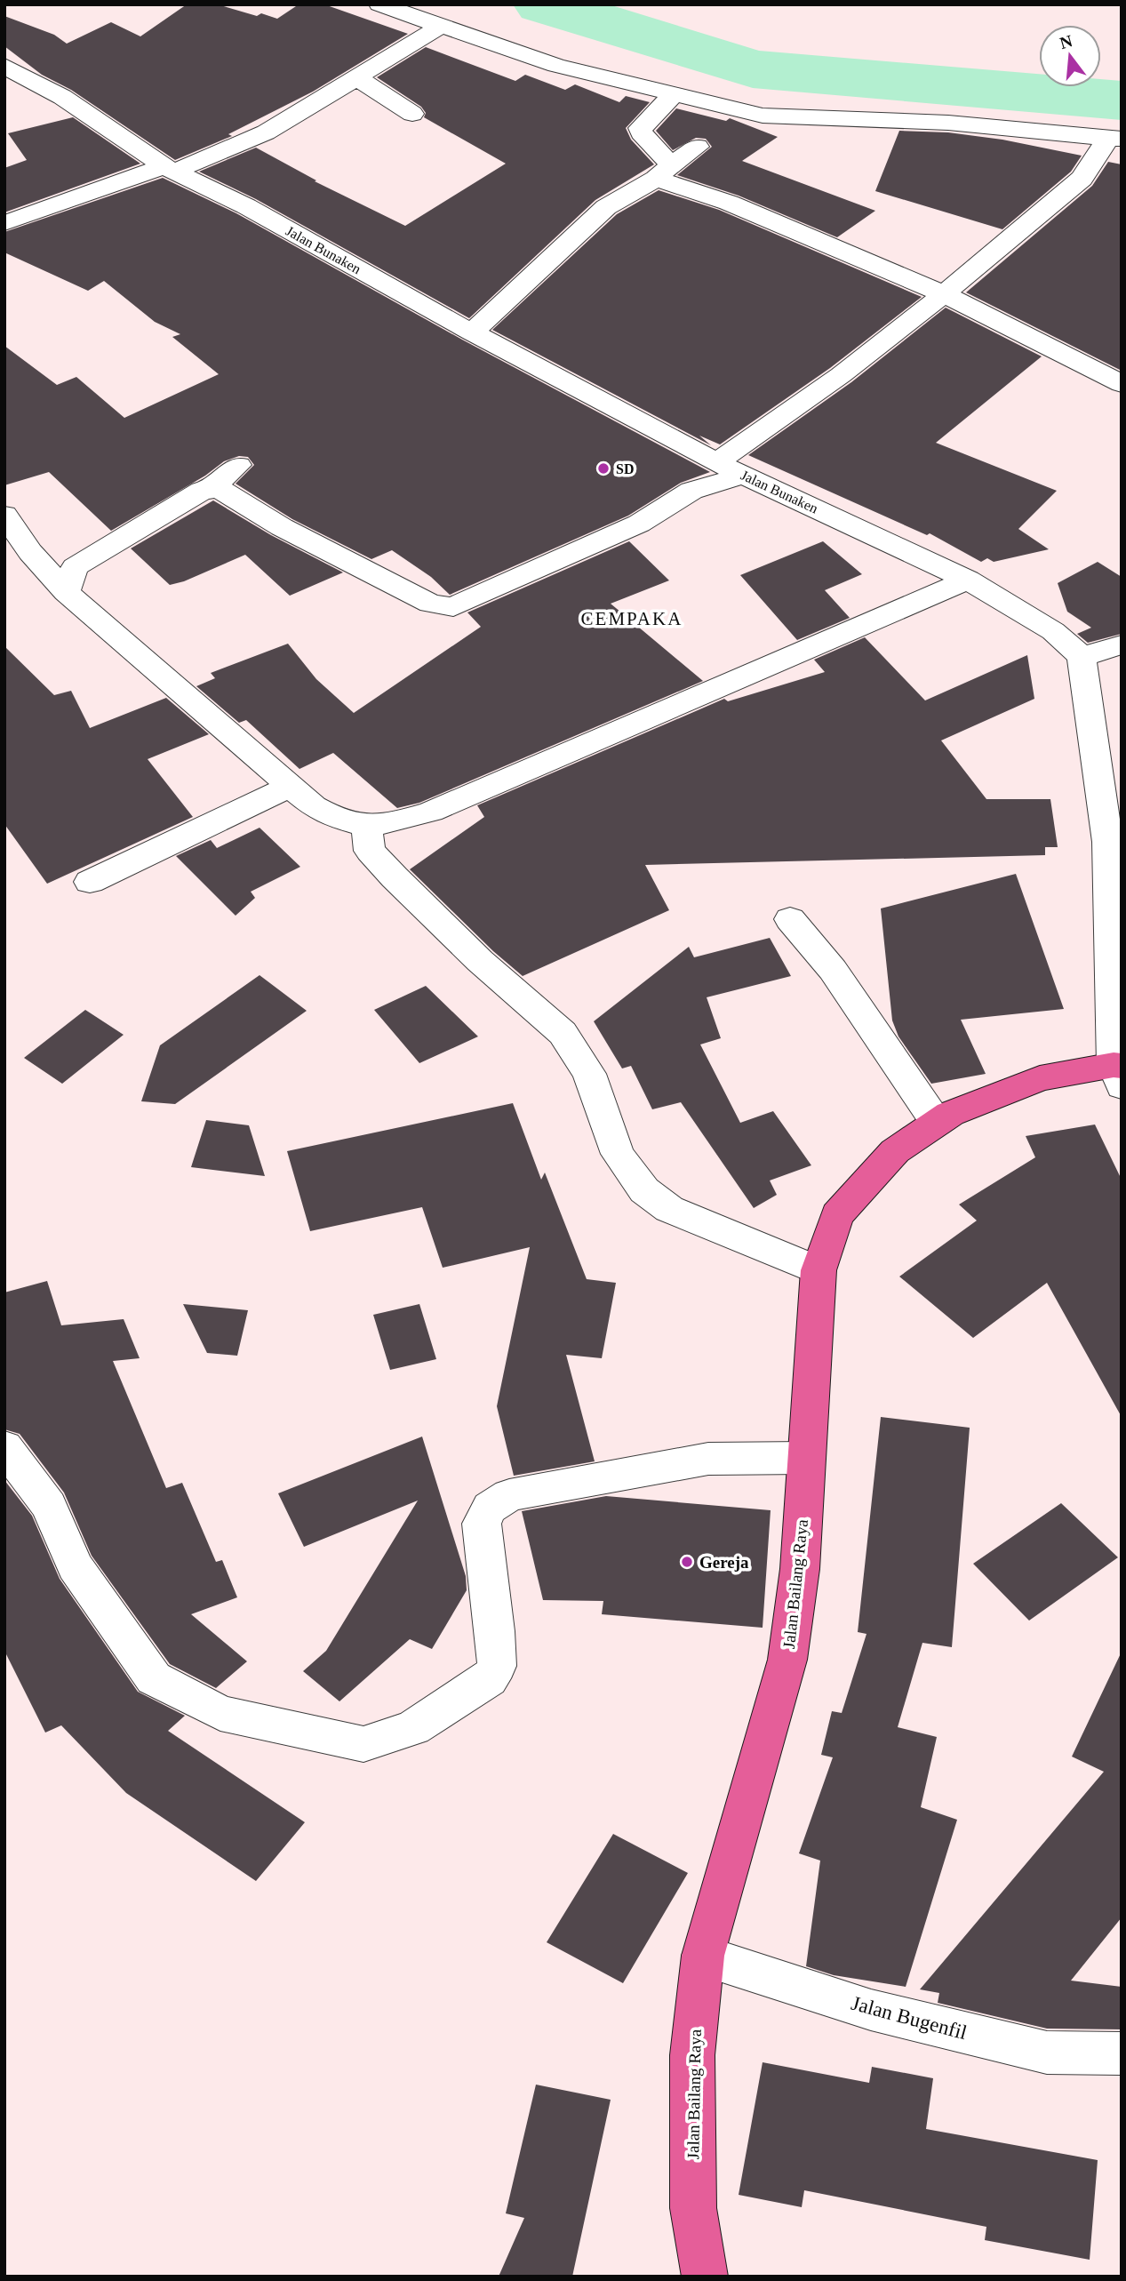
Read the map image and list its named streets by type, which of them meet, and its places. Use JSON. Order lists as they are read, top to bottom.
{
  "streets": {
    "highway": ["Jalan Bailang Raya"],
    "street": ["Jalan Bunaken", "Jalan Bugenfil"]
  },
  "crossings": [
    ["Jalan Bailang Raya", "Jalan Bugenfil"]
  ],
  "districts": ["CEMPAKA"],
  "places": ["SD", "Gereja"],
  "north": "top"
}
